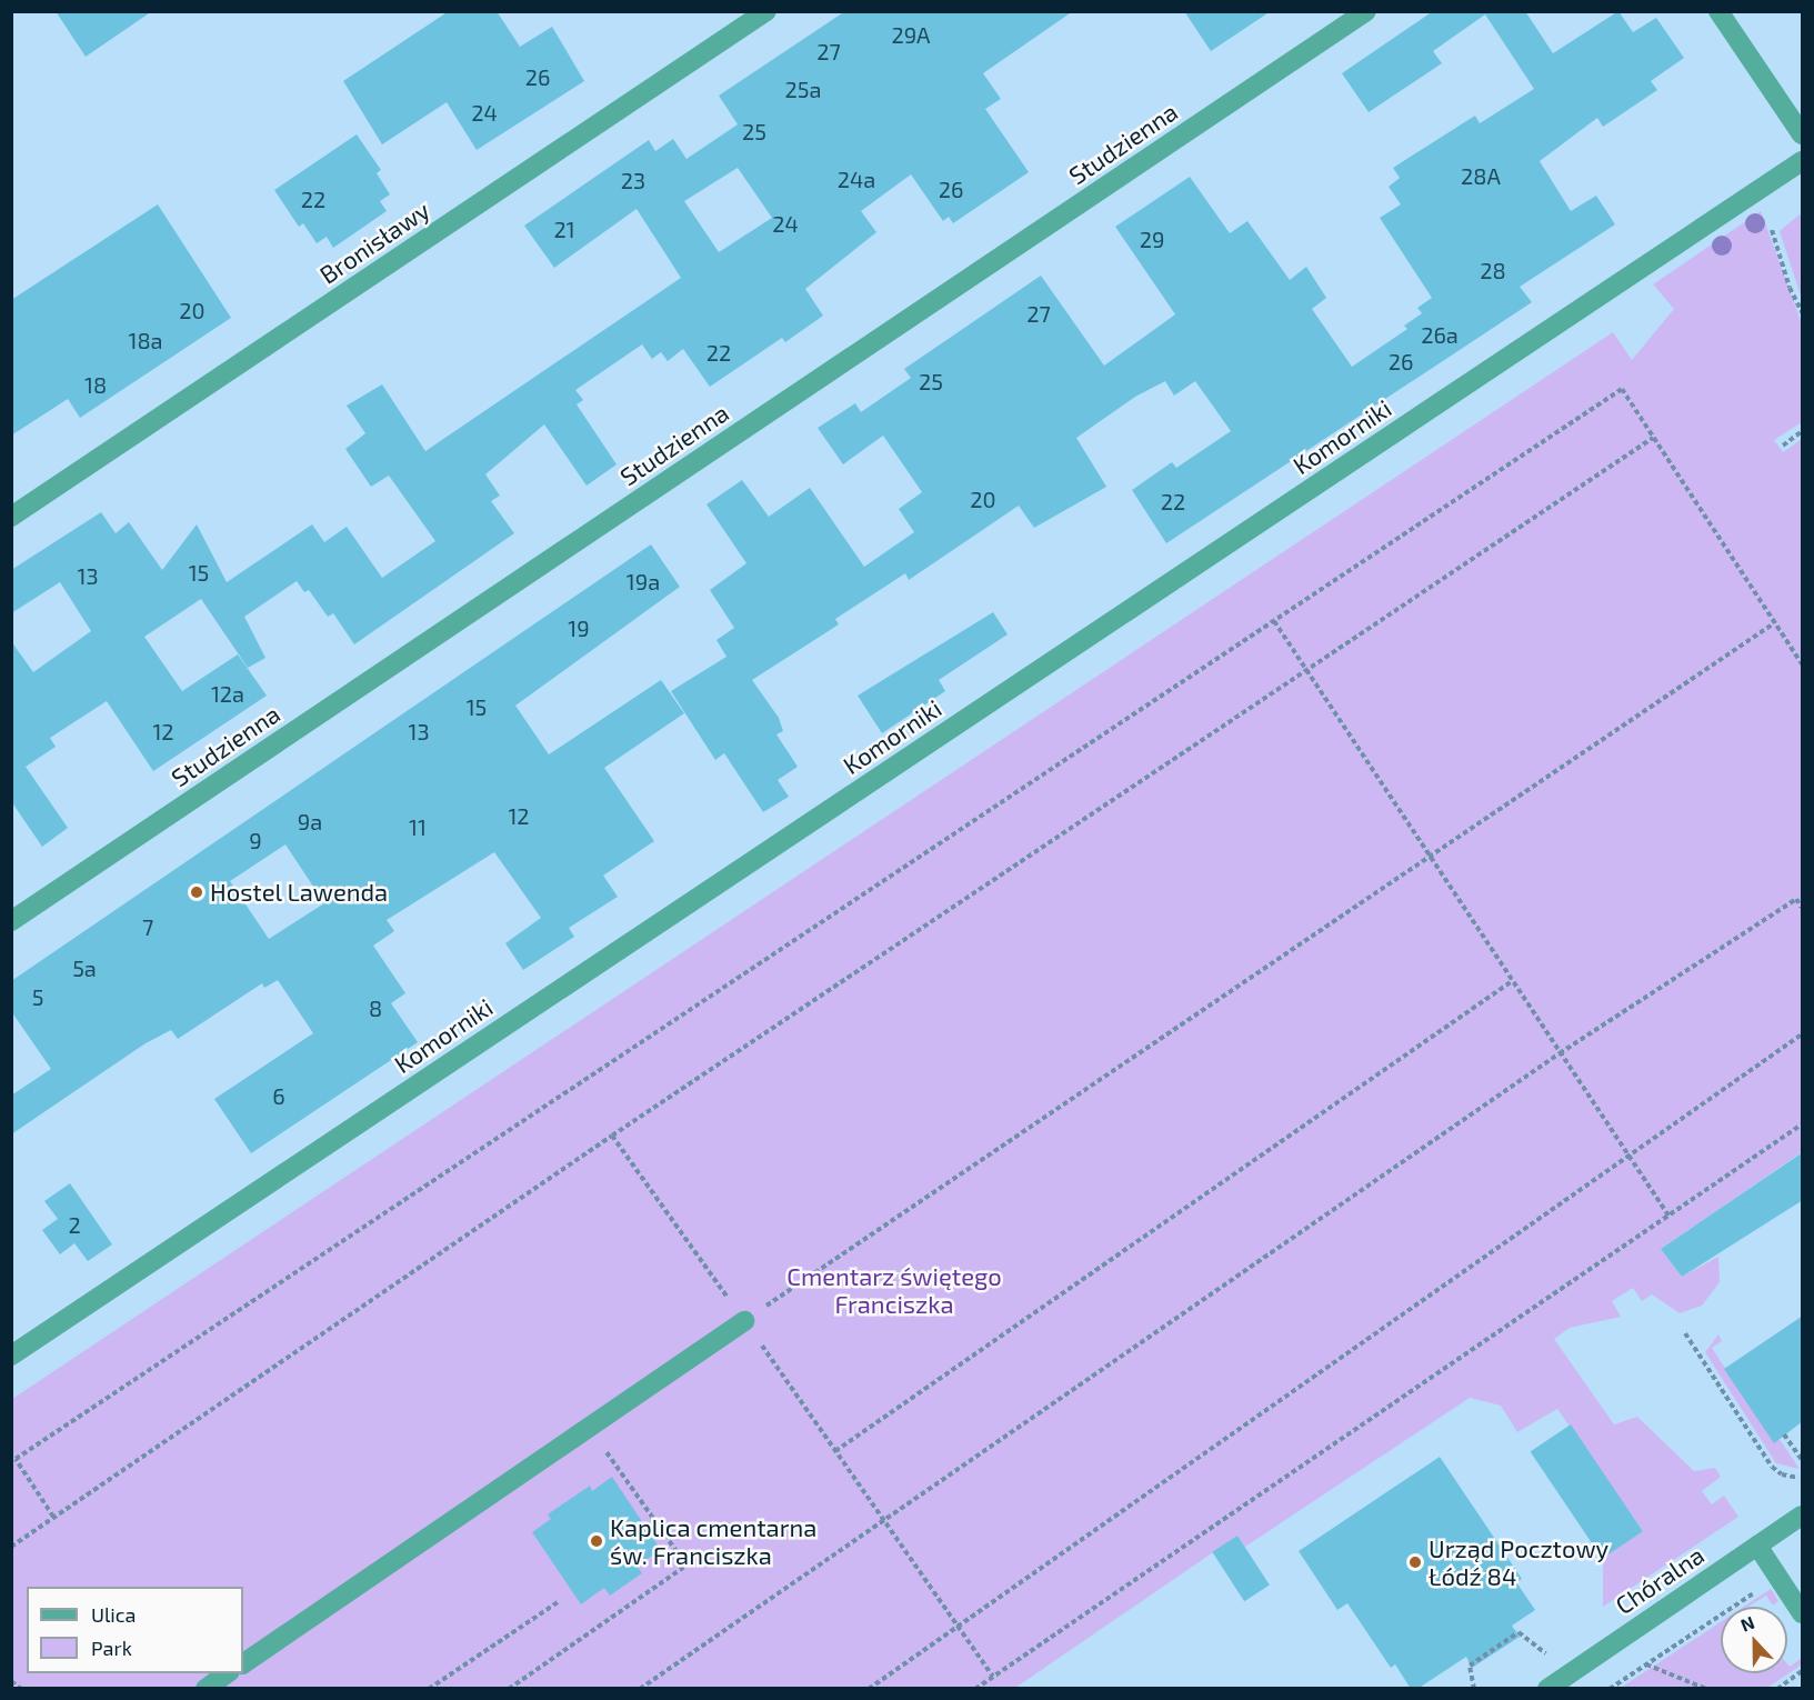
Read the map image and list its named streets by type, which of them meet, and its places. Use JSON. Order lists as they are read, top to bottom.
{
  "streets": {
    "street": [
      "Studzienna",
      "Bronisławy",
      "Komorniki",
      "Chóralna"
    ]
  },
  "parks": ["Cmentarz świętego Franciszka"],
  "places": ["Hostel Lawenda", "Kaplica cmentarna św. Franciszka", "Urząd Pocztowy Łódź 84"],
  "house_numbers": [
    "29A",
    "27",
    "26",
    "25a",
    "24",
    "25",
    "28A",
    "24a",
    "23",
    "26",
    "22",
    "24",
    "21",
    "29",
    "28",
    "20",
    "27",
    "26a",
    "18a",
    "22",
    "26",
    "25",
    "18",
    "20",
    "22",
    "15",
    "13",
    "19a",
    "19",
    "12a",
    "15",
    "12",
    "13",
    "12",
    "9a",
    "11",
    "9",
    "7",
    "5a",
    "5",
    "8",
    "6",
    "2"
  ],
  "legend": ["Ulica", "Park"],
  "north": "top"
}
